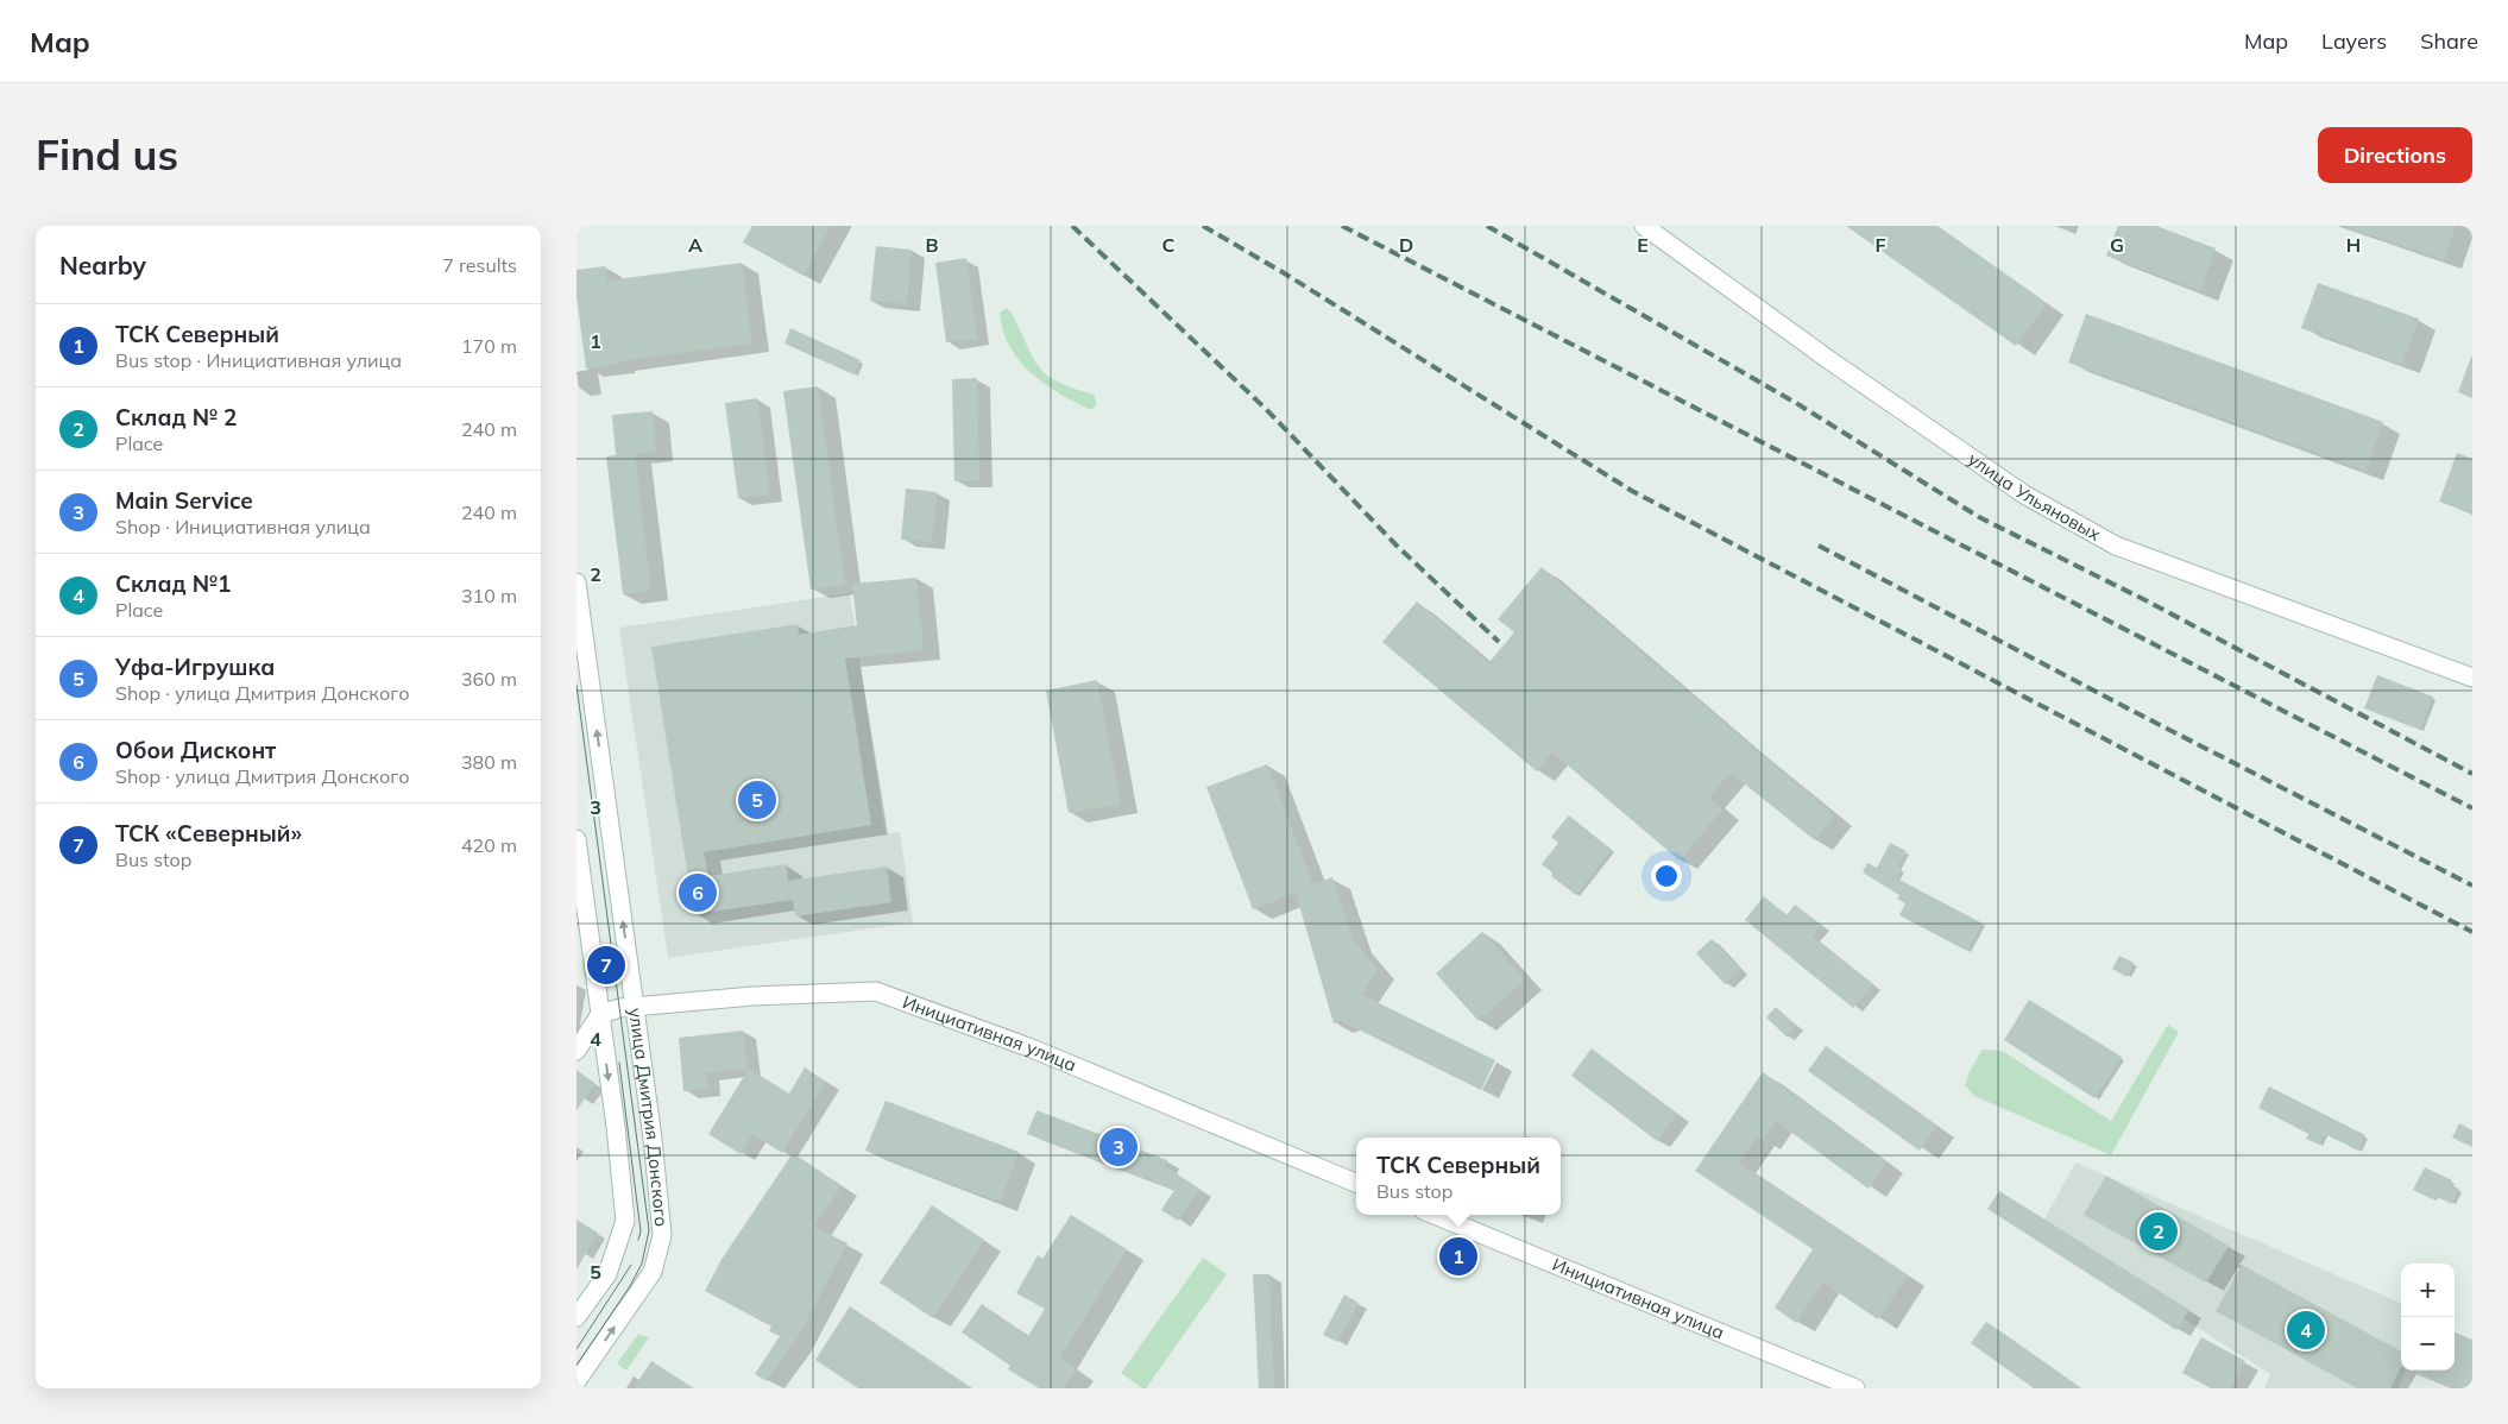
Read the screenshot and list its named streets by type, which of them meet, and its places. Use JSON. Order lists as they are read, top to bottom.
{
  "streets": {
    "street": ["улица Ульяновых", "Инициативная улица", "улица Дмитрия Донского"]
  },
  "crossings": [
    ["Инициативная улица", "улица Дмитрия Донского"]
  ],
  "page": {
    "header": "Map",
    "nav": ["Map", "Layers", "Share"],
    "buttons": "Directions",
    "title": "Find us",
    "heading": ["Nearby", "7 results"],
    "list": [
      {
        "mark": "1",
        "name": "ТСК Северный",
        "note": "Bus stop · Инициативная улица",
        "value": "170 m"
      },
      {
        "mark": "2",
        "name": "Склад № 2",
        "note": "Place",
        "value": "240 m"
      },
      {
        "mark": "3",
        "name": "Main Service",
        "note": "Shop · Инициативная улица",
        "value": "240 m"
      },
      {
        "mark": "4",
        "name": "Склад №1",
        "note": "Place",
        "value": "310 m"
      },
      {
        "mark": "5",
        "name": "Уфа-Игрушка",
        "note": "Shop · улица Дмитрия Донского",
        "value": "360 m"
      },
      {
        "mark": "6",
        "name": "Обои Дисконт",
        "note": "Shop · улица Дмитрия Донского",
        "value": "380 m"
      },
      {
        "mark": "7",
        "name": "ТСК «Северный»",
        "note": "Bus stop",
        "value": "420 m"
      }
    ],
    "pins": [
      "5",
      "6",
      "7",
      "3",
      "2",
      "1",
      "4"
    ],
    "popup": ["ТСК Северный", "Bus stop"],
    "map_buttons": ["+", "−"]
  },
  "grid": {
    "columns": [
      "A",
      "B",
      "C",
      "D",
      "E",
      "F",
      "G",
      "H"
    ],
    "rows": [
      "1",
      "2",
      "3",
      "4",
      "5"
    ]
  }
}
